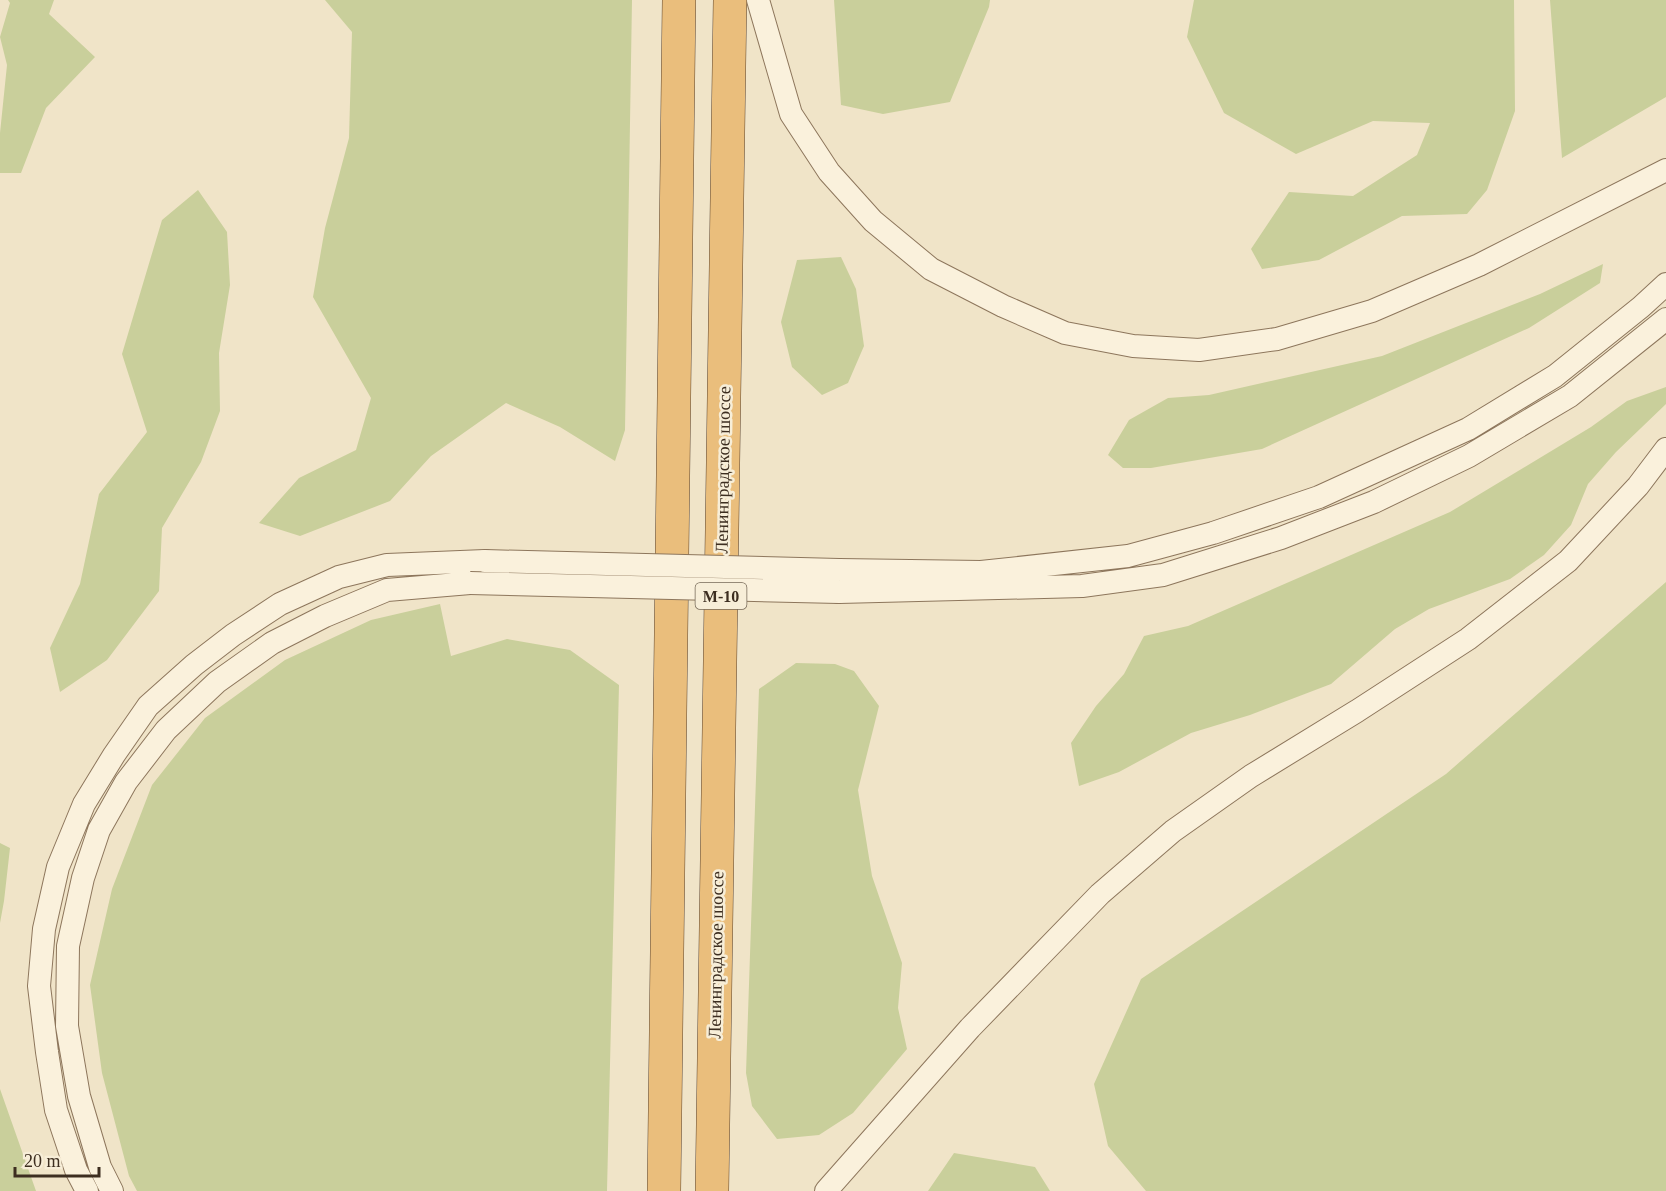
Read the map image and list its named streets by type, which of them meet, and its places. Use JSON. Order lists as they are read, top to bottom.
{
  "streets": {
    "highway": ["Ленинградское шоссе", "М-10"]
  },
  "scale_bar": "20 m"
}
